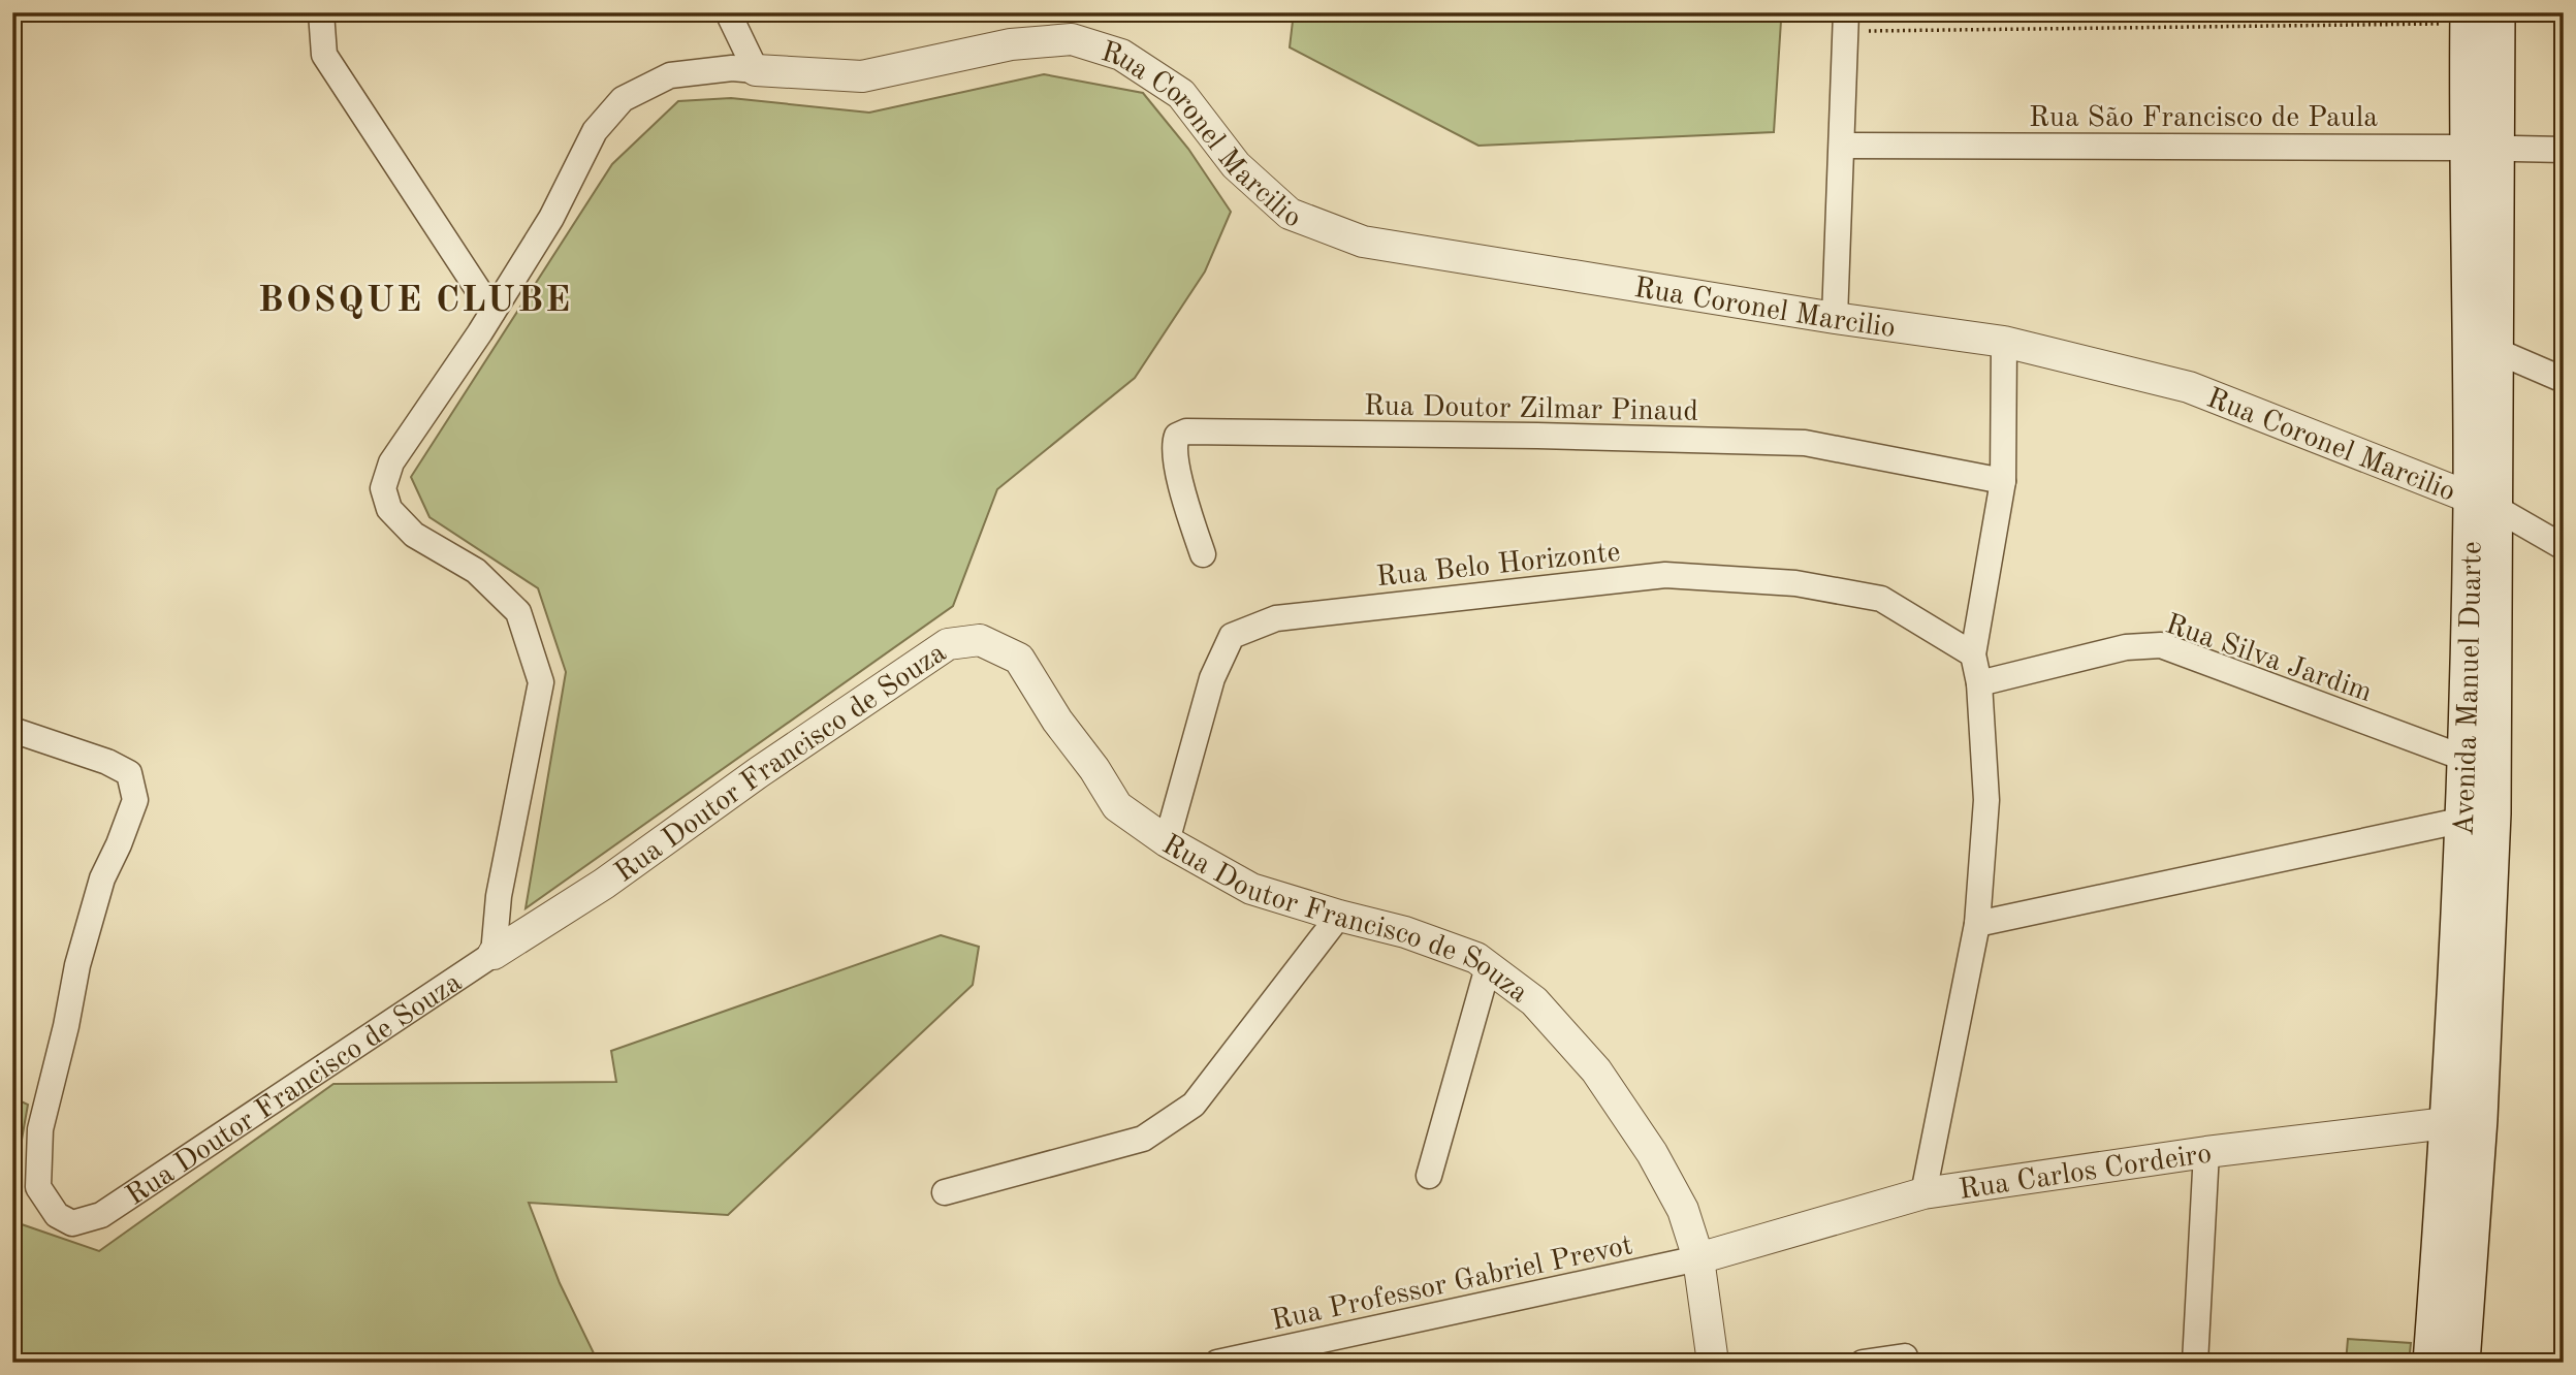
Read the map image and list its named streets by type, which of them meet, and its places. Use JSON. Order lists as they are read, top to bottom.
{
  "streets": {
    "main road": ["Avenida Manuel Duarte"],
    "street": [
      "Rua São Francisco de Paula",
      "Rua Coronel Marcilio",
      "Rua Doutor Zilmar Pinaud",
      "Rua Belo Horizonte",
      "Rua Silva Jardim",
      "Rua Doutor Francisco de Souza",
      "Rua Carlos Cordeiro",
      "Rua Professor Gabriel Prevot"
    ]
  },
  "crossings": [
    ["Rua São Francisco de Paula", "Avenida Manuel Duarte"],
    ["Rua Coronel Marcilio", "Avenida Manuel Duarte"],
    ["Rua Coronel Marcilio", "Rua Doutor Francisco de Souza"],
    ["Rua Belo Horizonte", "Rua Doutor Francisco de Souza"],
    ["Rua Silva Jardim", "Avenida Manuel Duarte"],
    ["Avenida Manuel Duarte", "Rua Carlos Cordeiro"],
    ["Rua Doutor Francisco de Souza", "Rua Carlos Cordeiro"],
    ["Rua Doutor Francisco de Souza", "Rua Professor Gabriel Prevot"],
    ["Rua Carlos Cordeiro", "Rua Professor Gabriel Prevot"]
  ],
  "districts": ["BOSQUE CLUBE"]
}
